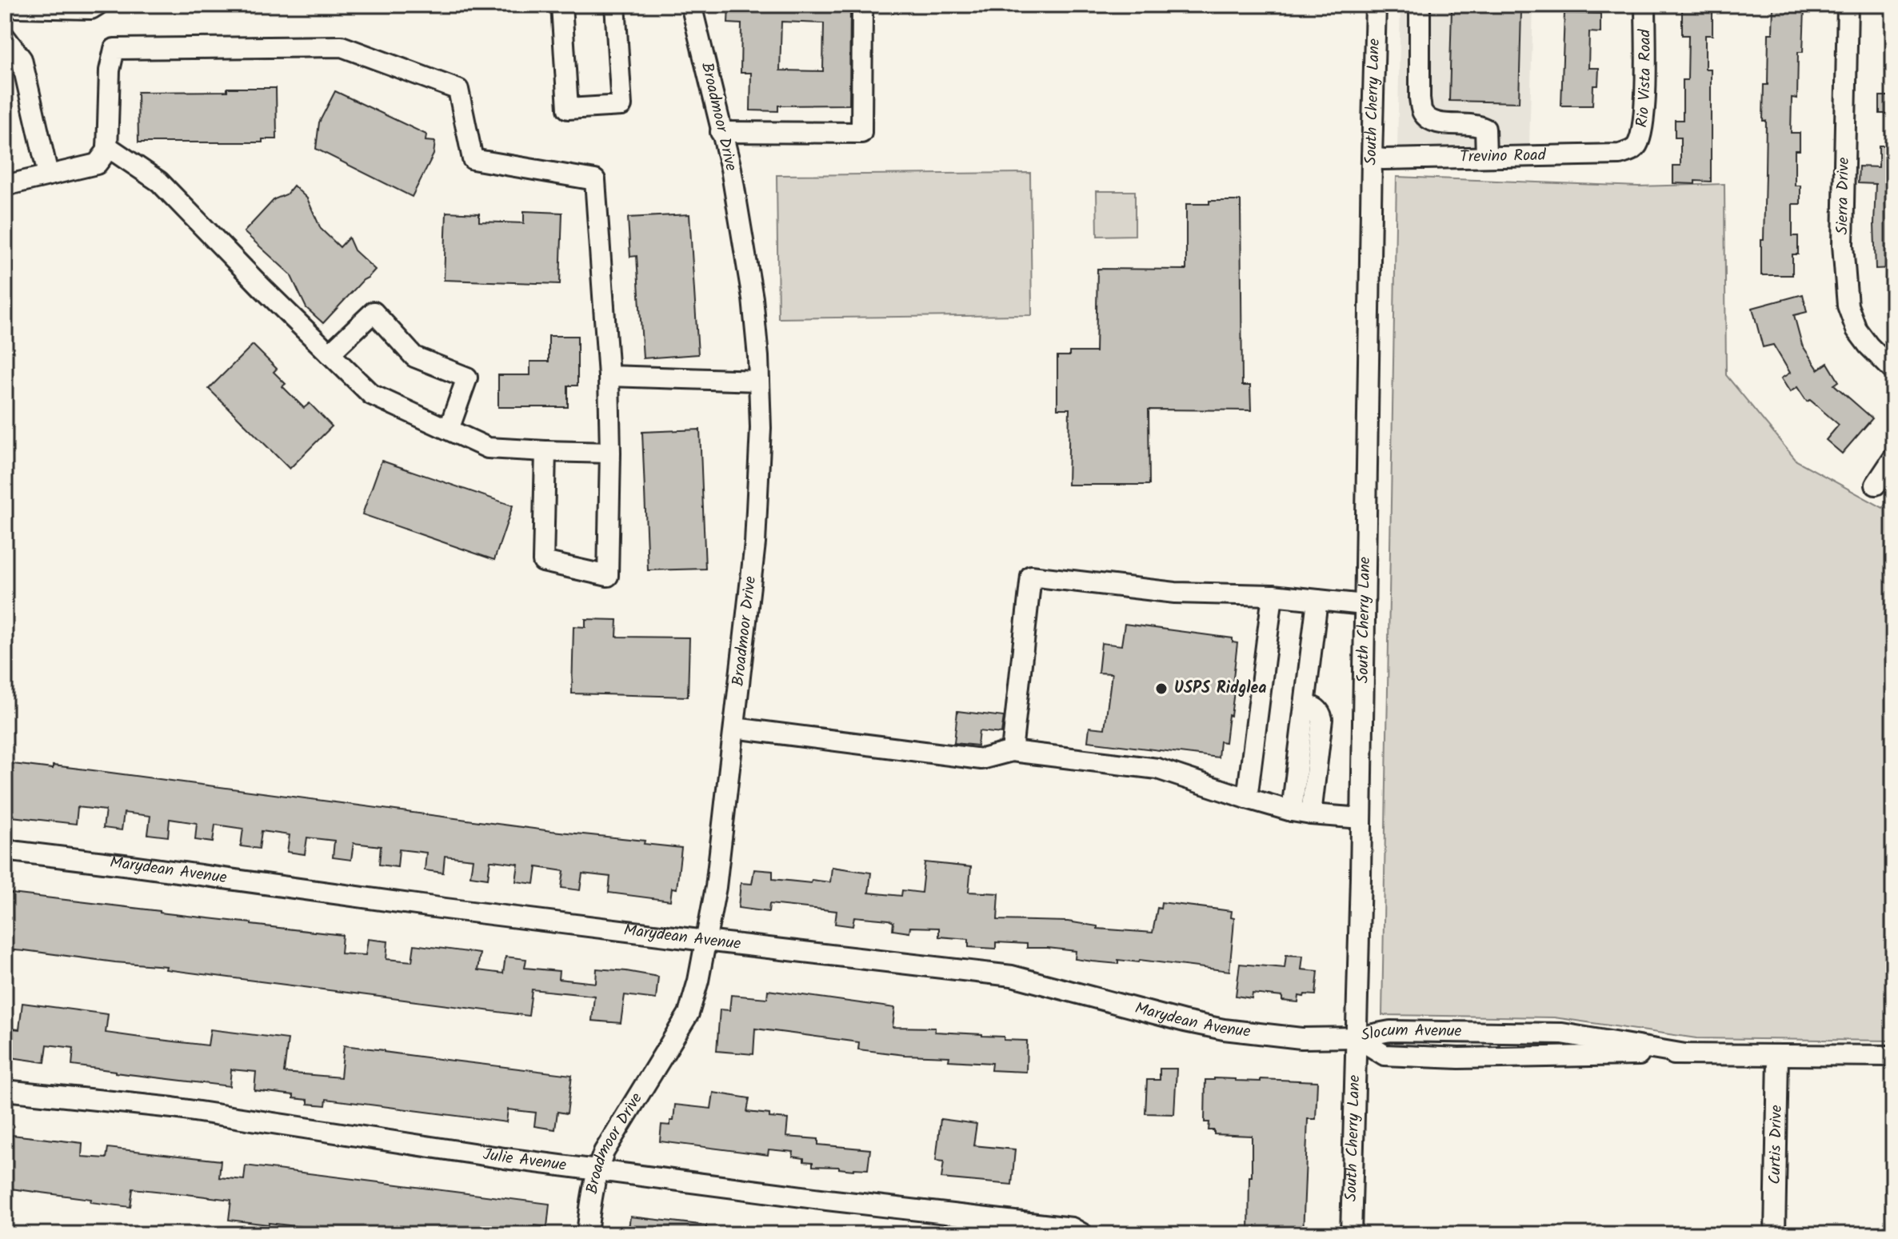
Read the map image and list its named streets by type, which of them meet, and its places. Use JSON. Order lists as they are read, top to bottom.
{
  "streets": {
    "street": [
      "Rio Vista Road",
      "South Cherry Lane",
      "Broadmoor Drive",
      "Trevino Road",
      "Sierra Drive",
      "Marydean Avenue",
      "Slocum Avenue",
      "Curtis Drive",
      "Julie Avenue"
    ]
  },
  "crossings": [
    ["Rio Vista Road", "Trevino Road"],
    ["South Cherry Lane", "Trevino Road"],
    ["South Cherry Lane", "Marydean Avenue"],
    ["South Cherry Lane", "Slocum Avenue"],
    ["Broadmoor Drive", "Marydean Avenue"],
    ["Broadmoor Drive", "Julie Avenue"],
    ["Marydean Avenue", "Slocum Avenue"],
    ["Slocum Avenue", "Curtis Drive"]
  ],
  "places": ["USPS Ridglea"]
}
